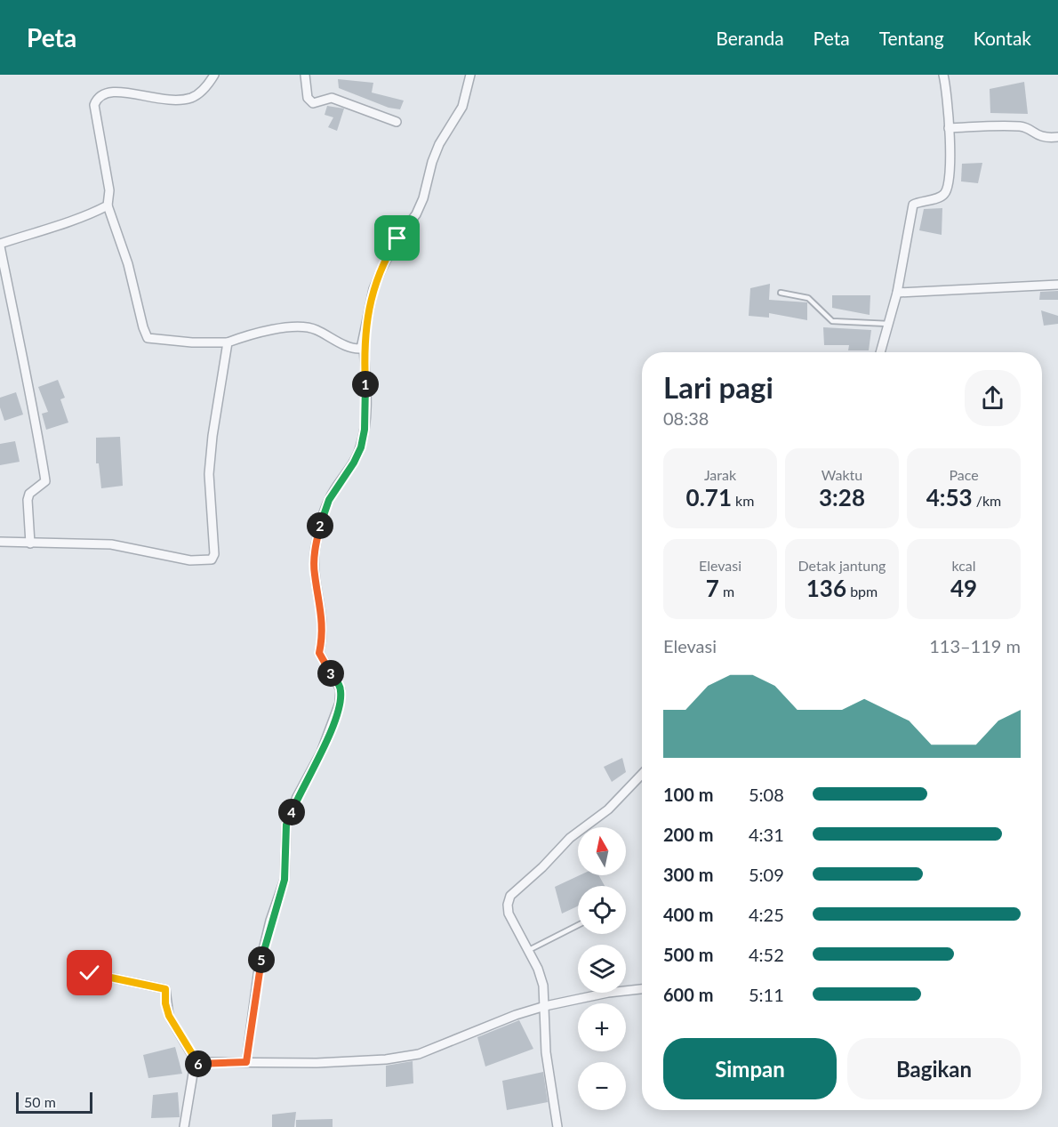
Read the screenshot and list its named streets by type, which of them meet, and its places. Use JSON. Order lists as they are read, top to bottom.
{
  "scale_bar": "50 m",
  "north": "top",
  "page": {
    "header": "Peta",
    "nav": [
      "Beranda",
      "Peta",
      "Tentang",
      "Kontak"
    ],
    "heading": ["Lari pagi", "08:38"],
    "pins": [
      "1",
      "2",
      "3",
      "4",
      "5",
      "6"
    ],
    "stats": [
      ["Jarak", "0.71 km"],
      ["Waktu", "3:28"],
      ["Pace", "4:53 /km"],
      ["Elevasi", "7 m"],
      ["Detak jantung", "136 bpm"],
      ["kcal", "49"]
    ],
    "chart": ["Elevasi", "113–119 m"],
    "list": [
      {
        "name": "100 m",
        "note": "5:08"
      },
      {
        "name": "200 m",
        "note": "4:31"
      },
      {
        "name": "300 m",
        "note": "5:09"
      },
      {
        "name": "400 m",
        "note": "4:25"
      },
      {
        "name": "500 m",
        "note": "4:52"
      },
      {
        "name": "600 m",
        "note": "5:11"
      }
    ],
    "map_buttons": ["+", "−"],
    "buttons": ["Simpan", "Bagikan"],
    "scale": "50 m"
  }
}
